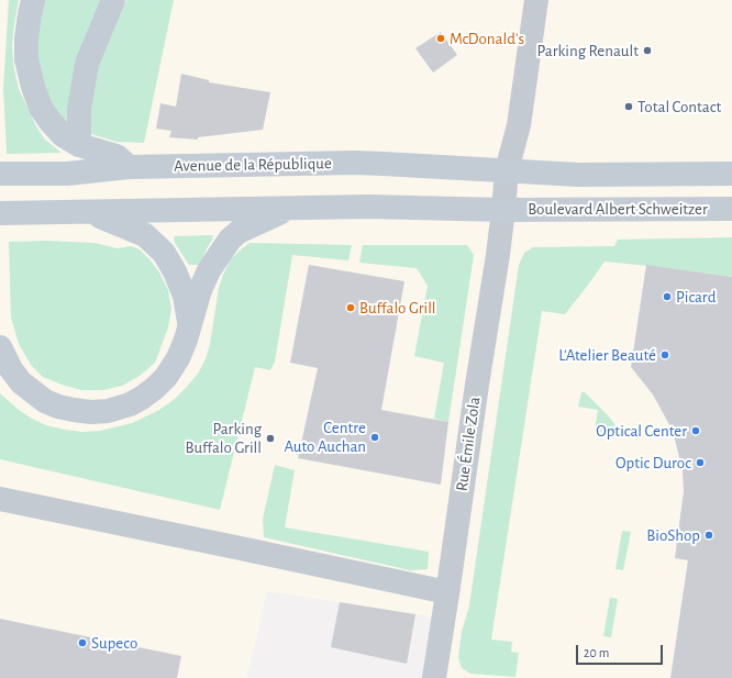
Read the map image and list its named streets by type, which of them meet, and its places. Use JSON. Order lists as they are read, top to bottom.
{
  "streets": {
    "main road": ["Avenue de la République", "Boulevard Albert Schweitzer"],
    "street": ["Rue Émile Zola"]
  },
  "crossings": [
    ["Avenue de la République", "Boulevard Albert Schweitzer"],
    ["Avenue de la République", "Rue Émile Zola"],
    ["Boulevard Albert Schweitzer", "Rue Émile Zola"]
  ],
  "places": [
    "McDonald's",
    "Parking Renault",
    "Total Contact",
    "Picard",
    "Buffalo Grill",
    "L'Atelier Beauté",
    "Optical Center",
    "Centre Auto Auchan",
    "Parking Buffalo Grill",
    "Optic Duroc",
    "BioShop",
    "Supeco"
  ],
  "scale_bar": "20 m"
}
